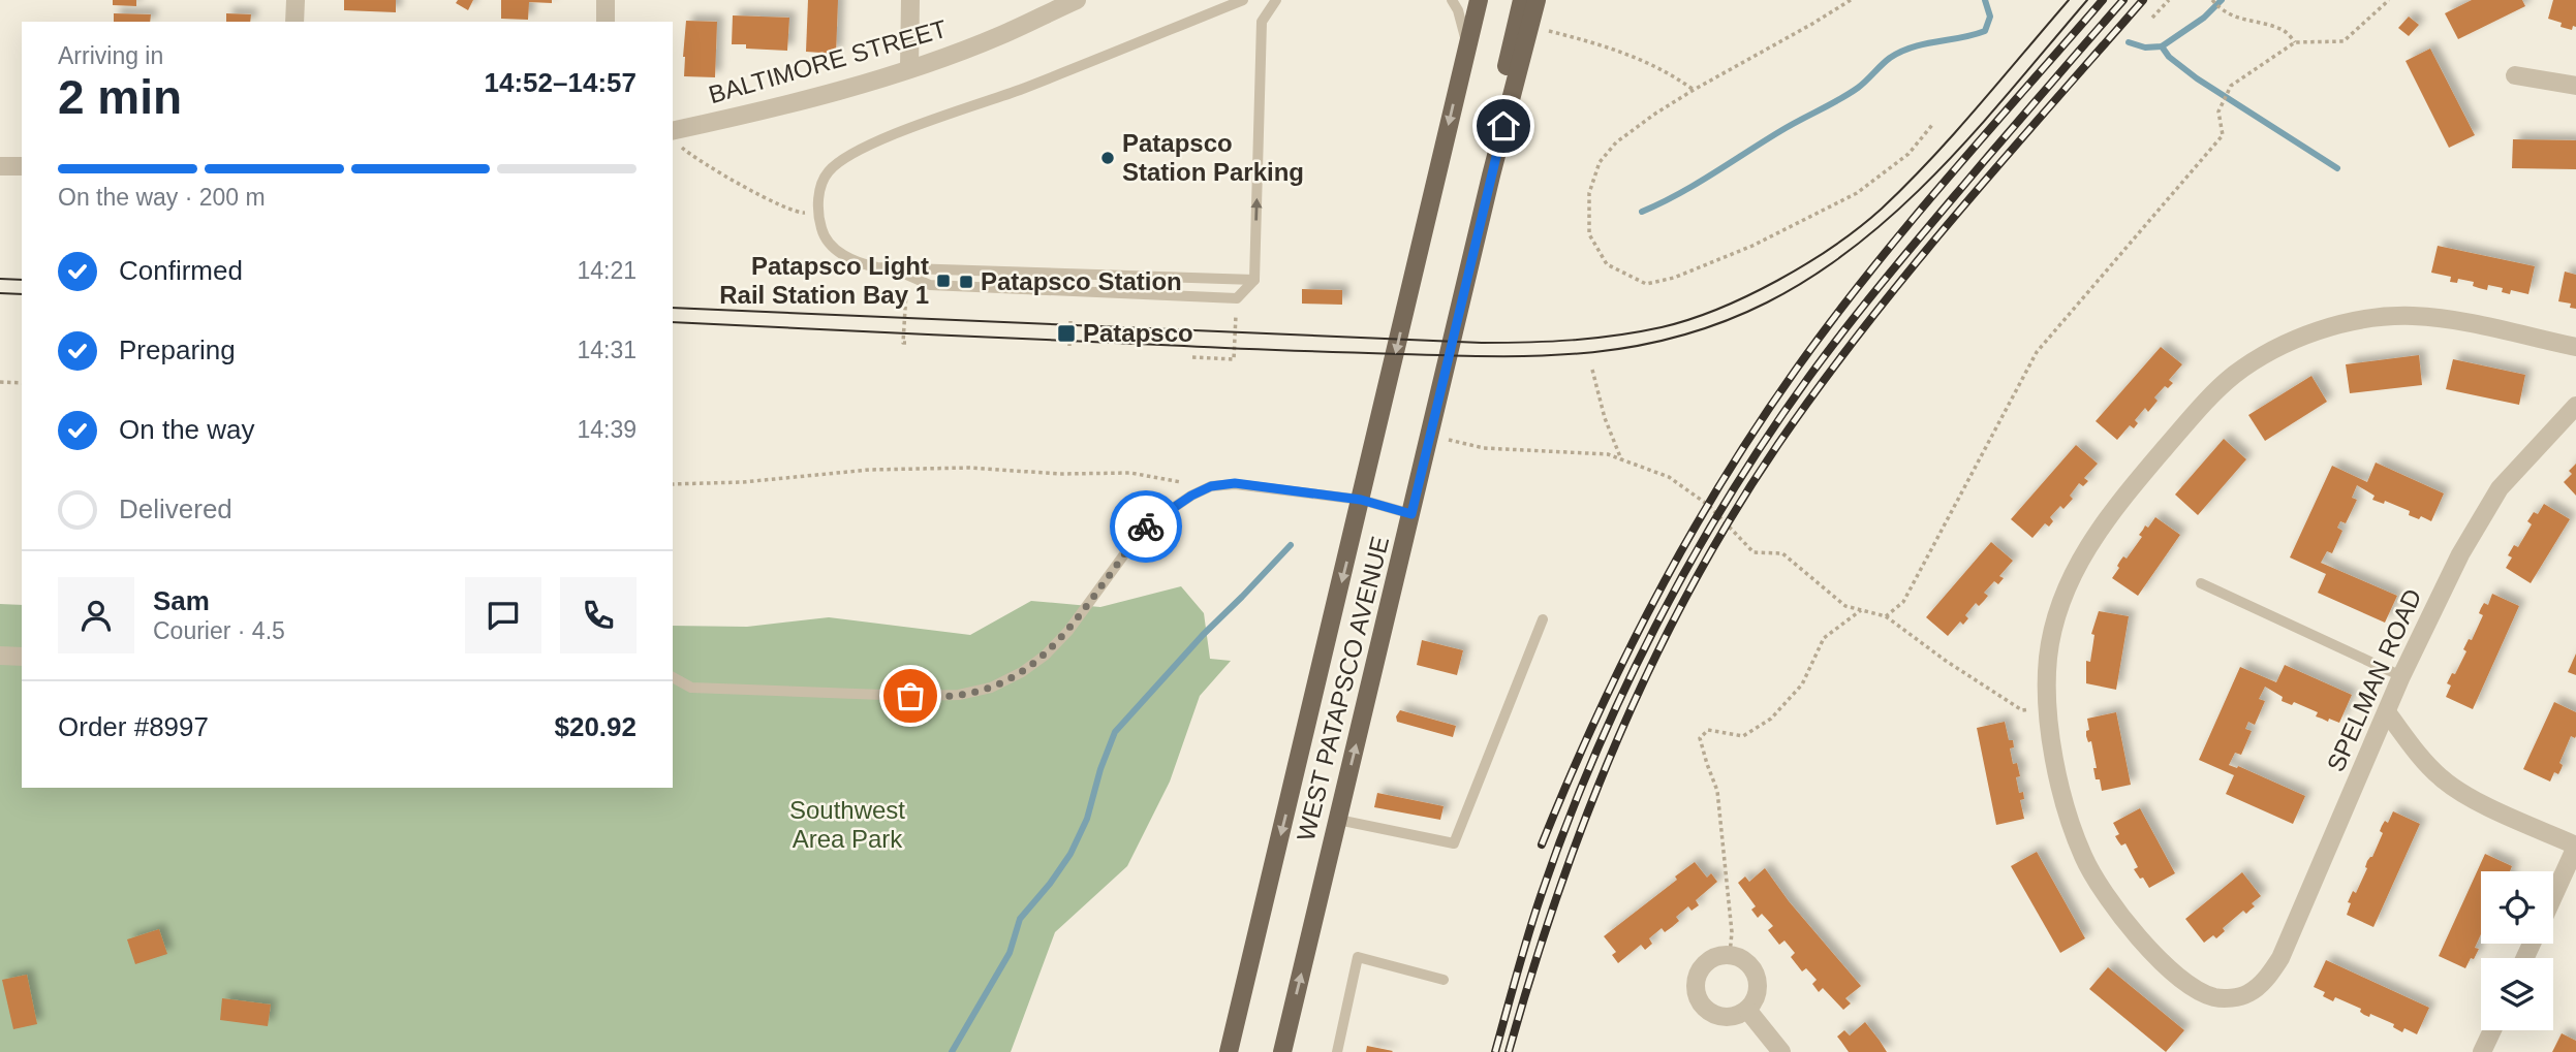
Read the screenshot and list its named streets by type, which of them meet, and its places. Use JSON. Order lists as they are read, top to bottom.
{
  "streets": {
    "main road": ["WEST PATAPSCO AVENUE"],
    "street": ["BALTIMORE STREET", "SPELMAN ROAD"]
  },
  "parks": ["Southwest Area Park"],
  "places": {
    "other": ["Patapsco Station Parking"],
    "transit": ["Patapsco Light Rail Station Bay 1", "Patapsco Station", "Patapsco"]
  },
  "page": {
    "heading": ["2 min", "Arriving in", "14:52–14:57"],
    "panel": [
      "Sam",
      "Courier · 4.5",
      "Order #8997",
      "$20.92"
    ],
    "bar": "On the way · 200 m",
    "list": [
      ["Confirmed", "14:21"],
      ["Preparing", "14:31"],
      ["On the way", "14:39"],
      "Delivered"
    ]
  }
}
